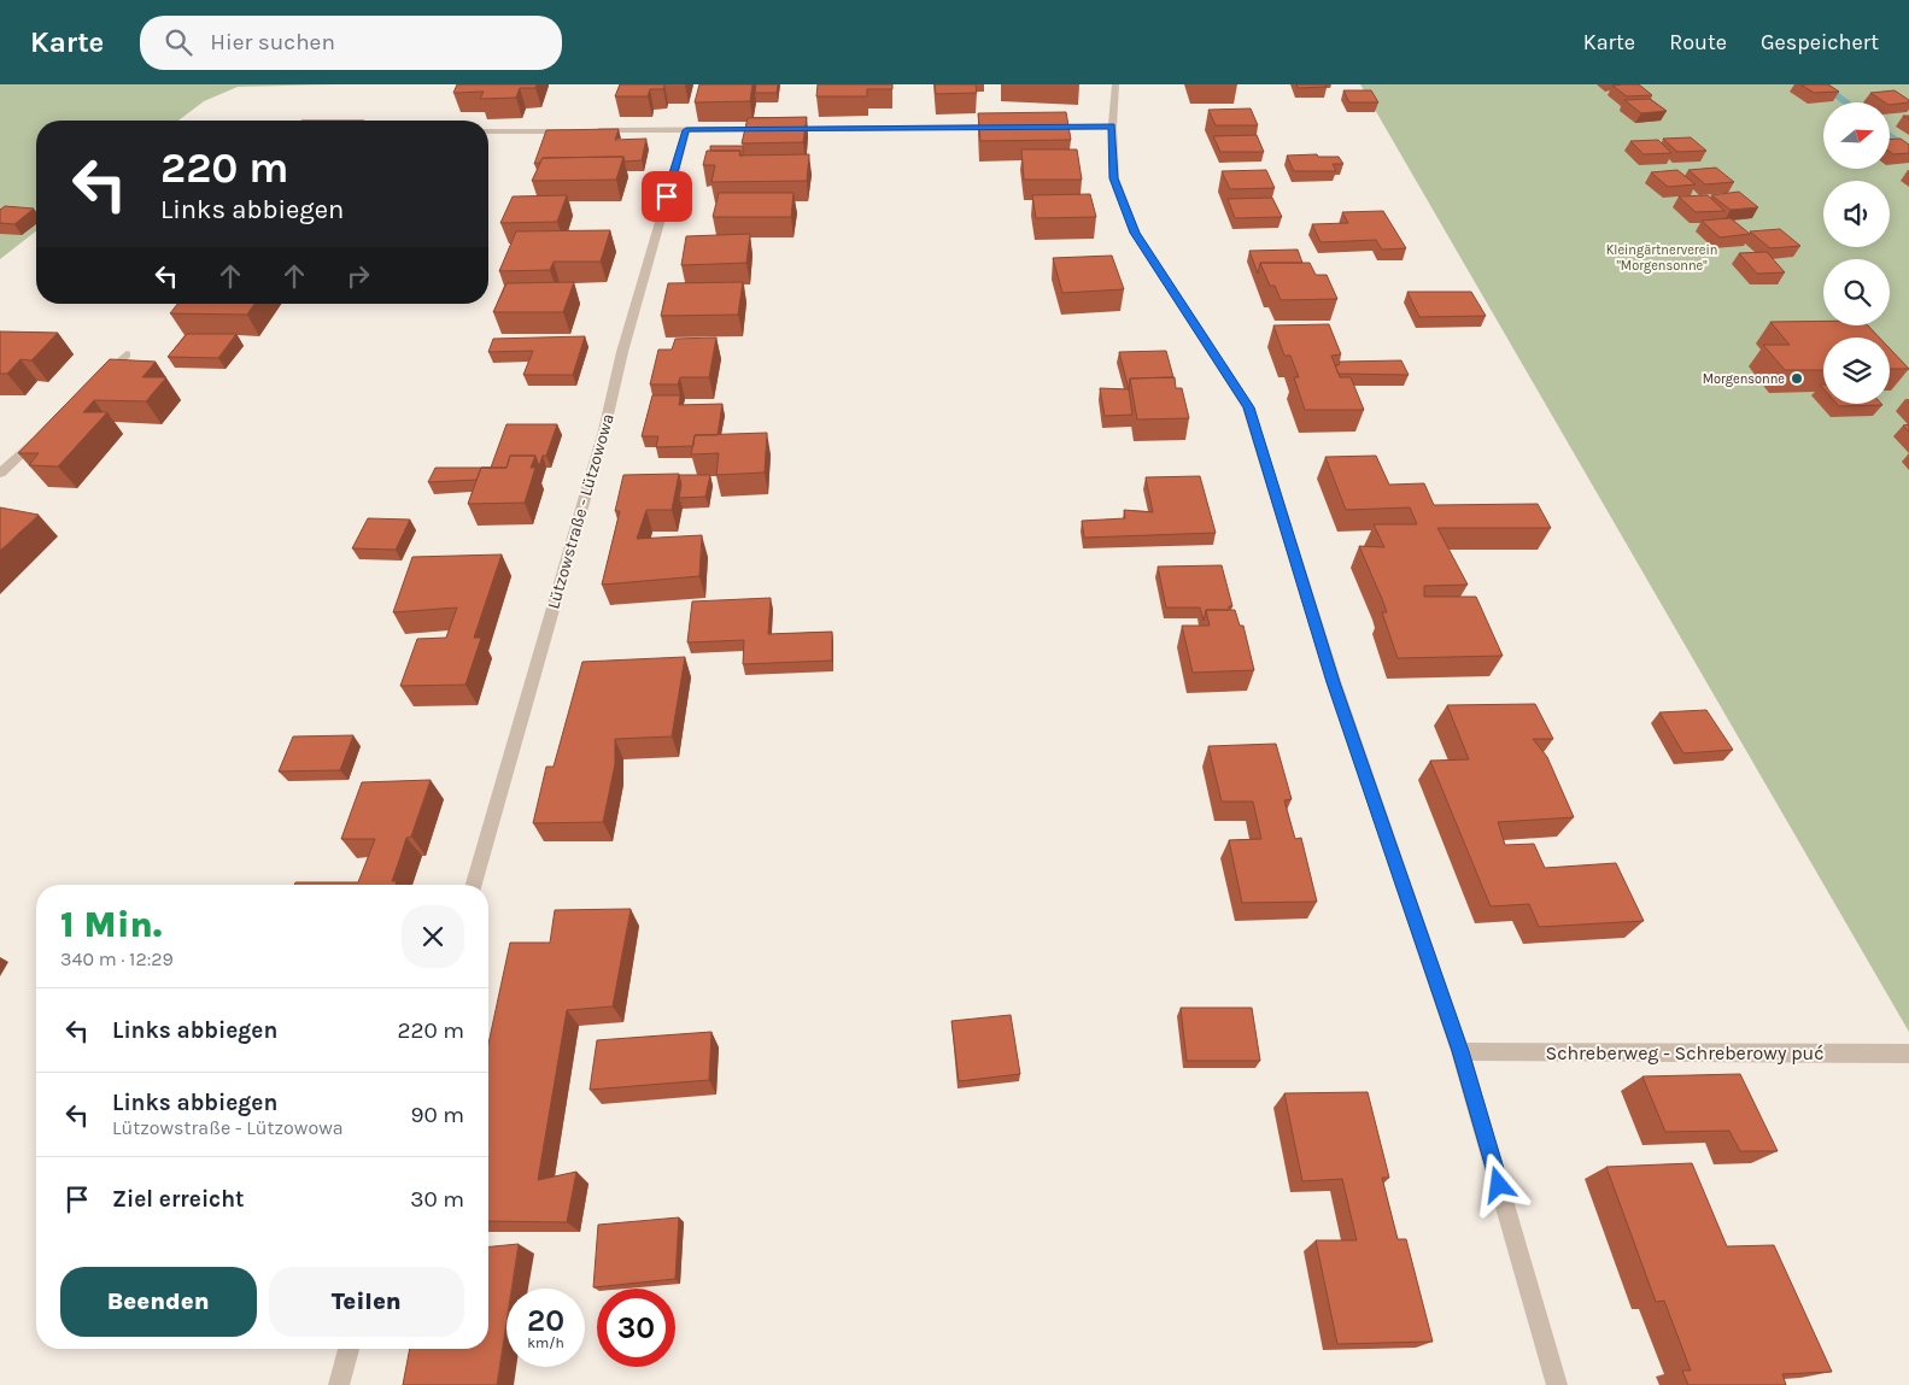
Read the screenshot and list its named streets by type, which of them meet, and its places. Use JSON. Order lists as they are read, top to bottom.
{
  "streets": {
    "street": ["Lützowstraße - Lützowowa", "Schreberweg - Schreberowy puć"]
  },
  "parks": ["Kleingärtnerverein \"Morgensonne\""],
  "places": ["Morgensonne"],
  "north": "right",
  "page": {
    "header": "Karte",
    "search": "Hier suchen",
    "nav": ["Karte", "Route", "Gespeichert"],
    "turn": ["220 m", "Links abbiegen"],
    "heading": ["1 Min.", "340 m · 12:29"],
    "list": [
      {
        "name": "Links abbiegen",
        "value": "220 m"
      },
      {
        "name": "Links abbiegen",
        "note": "Lützowstraße - Lützowowa",
        "value": "90 m"
      },
      {
        "name": "Ziel erreicht",
        "value": "30 m"
      }
    ],
    "buttons": ["Beenden", "Teilen"],
    "speed": "20 km/h",
    "limit": "30"
  }
}
